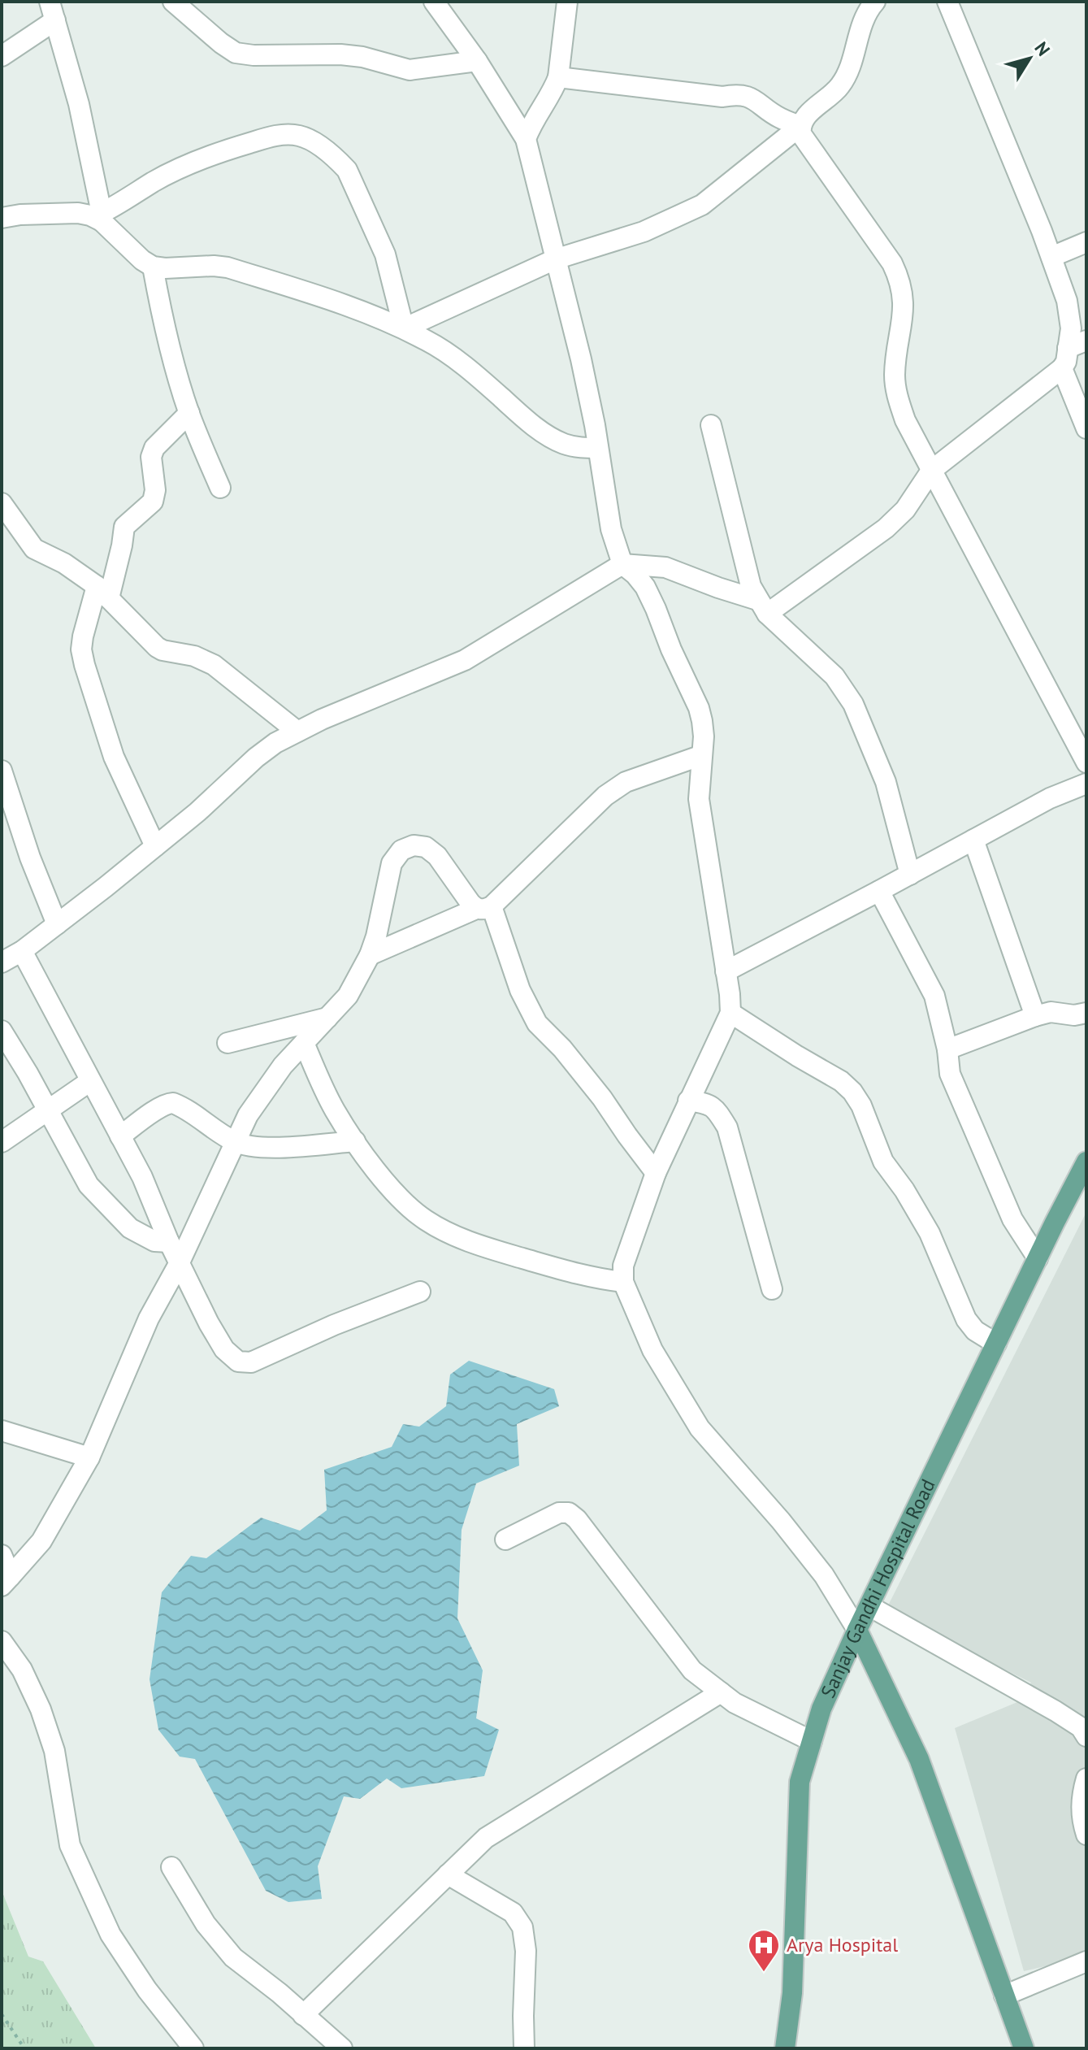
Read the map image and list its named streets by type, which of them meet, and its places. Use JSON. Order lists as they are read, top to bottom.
{
  "streets": {
    "main road": ["Sanjay Gandhi Hospital Road"]
  },
  "places": {
    "hospital": ["Arya Hospital"]
  },
  "north": "top right"
}
